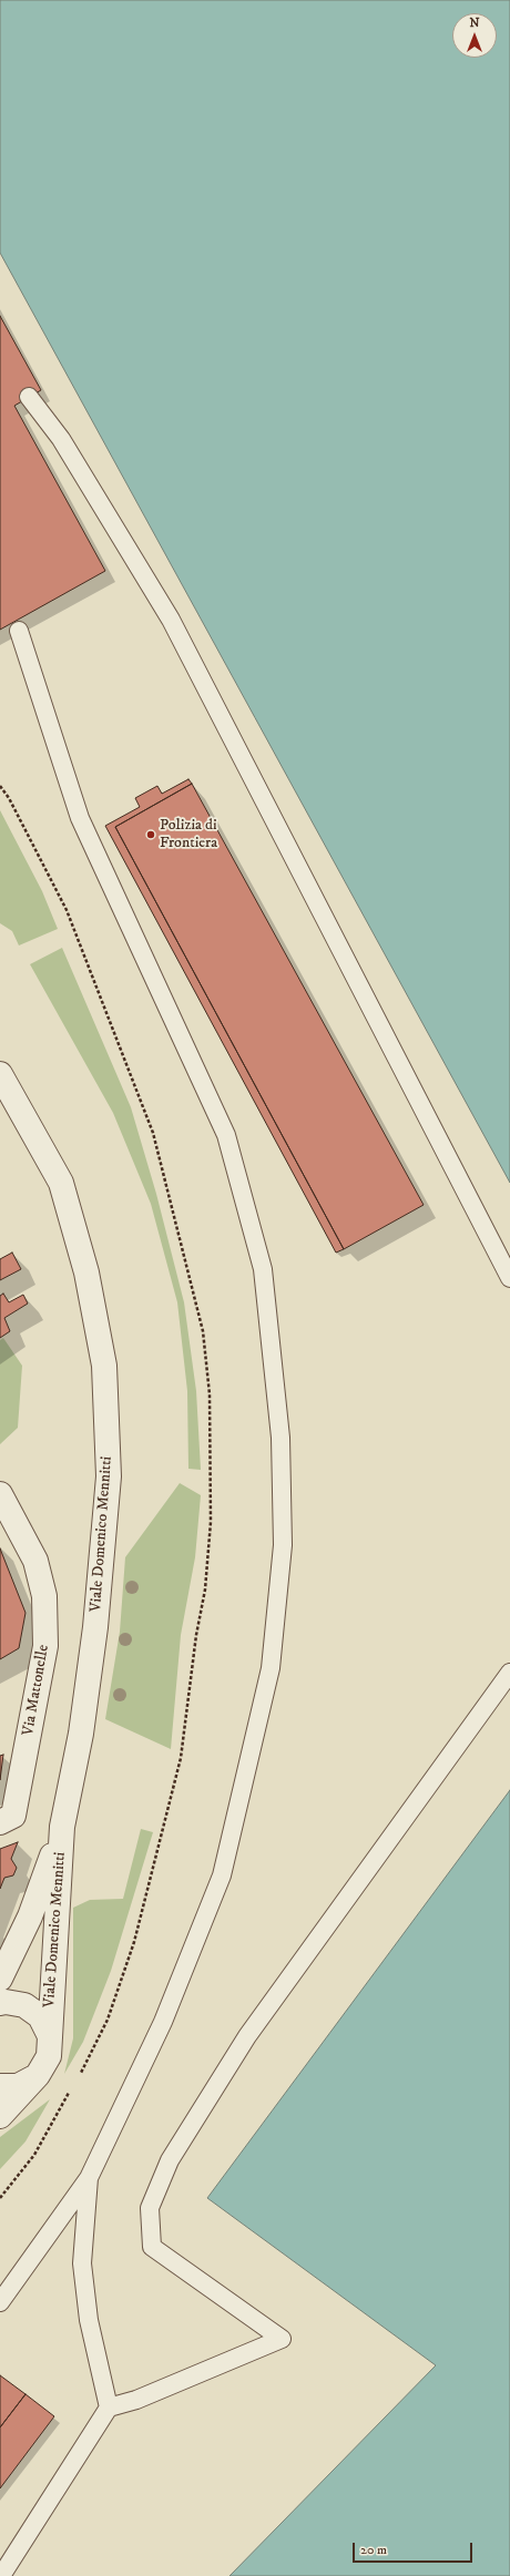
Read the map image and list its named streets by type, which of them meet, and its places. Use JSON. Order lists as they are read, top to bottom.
{
  "streets": {
    "street": ["Viale Domenico Mennitti", "Via Mattonelle"]
  },
  "places": ["Polizia di Frontiera"],
  "scale_bar": "20 m",
  "north": "top"
}
